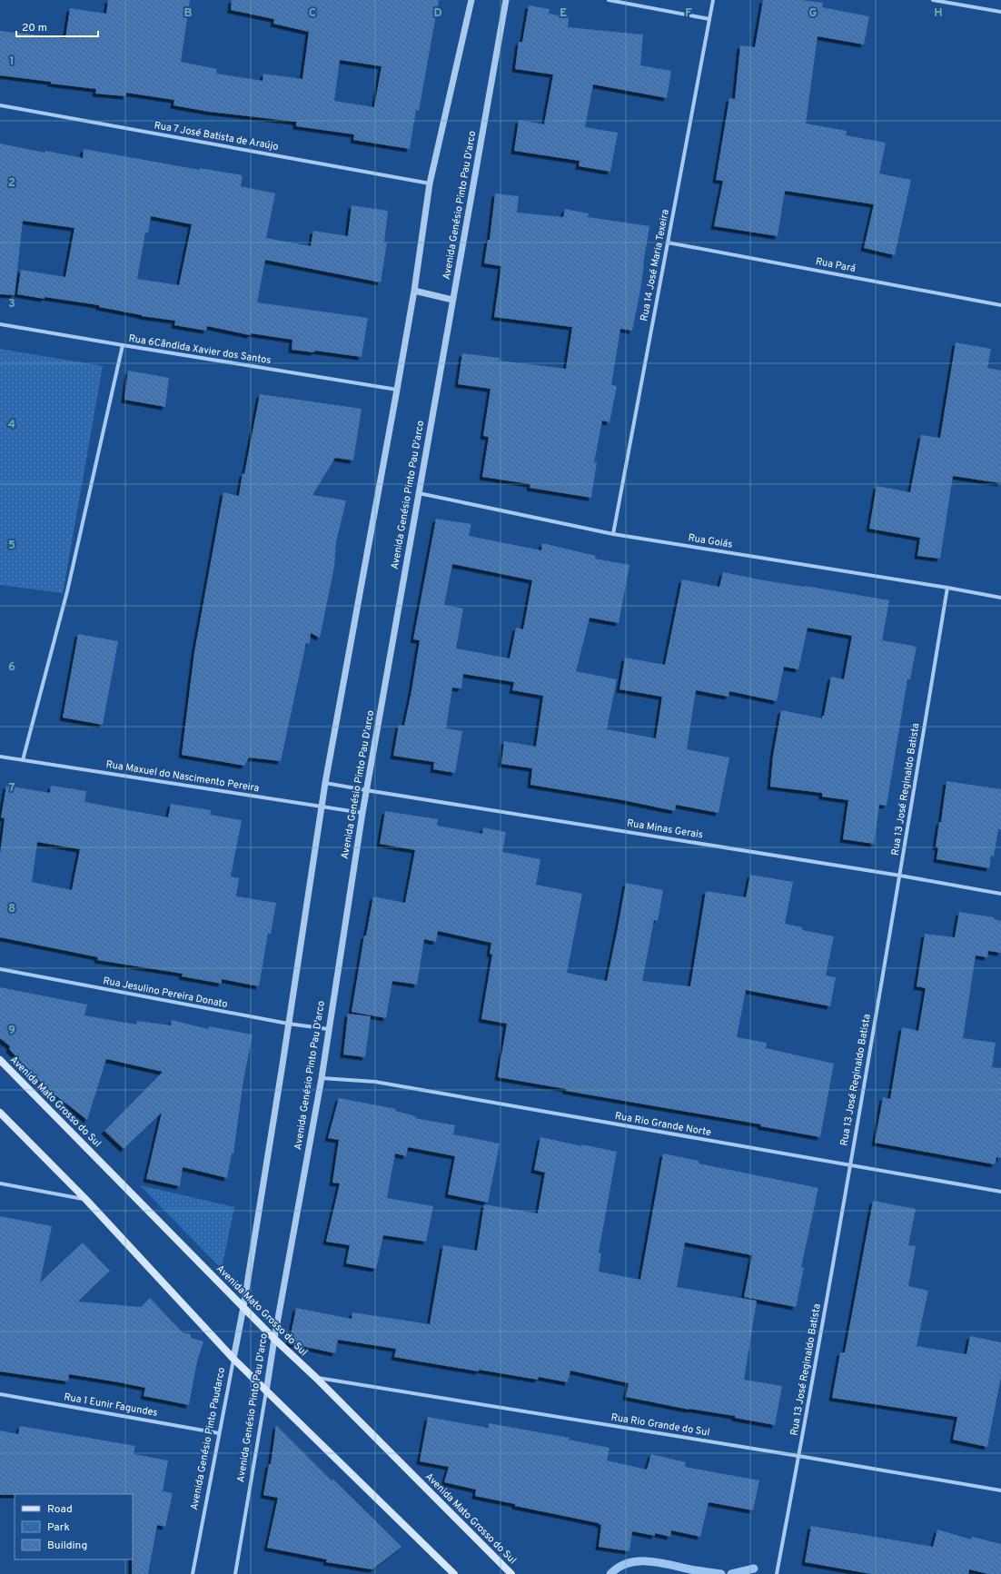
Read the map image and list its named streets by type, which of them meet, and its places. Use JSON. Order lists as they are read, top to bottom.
{
  "streets": {
    "main road": ["Avenida Mato Grosso do Sul"],
    "street": [
      "Rua 7 José Batista de Araújo",
      "Avenida Genésio Pinto Pau D'arco",
      "Rua 14 José Maria Texeira",
      "Rua Pará",
      "Rua 6Cândida Xavier dos Santos",
      "Rua Goiás",
      "Rua Maxuel do Nascimento Pereira",
      "Rua 13 José Reginaldo Batista",
      "Rua Minas Gerais",
      "Rua Jesulino Pereira Donato",
      "Rua Rio Grande Norte",
      "Rua 1 Eunir Fagundes",
      "Rua Rio Grande do Sul",
      "Avenida Genésio Pinto Paudarco"
    ]
  },
  "crossings": [
    ["Avenida Genésio Pinto Pau D'arco", "Rua Goiás"],
    ["Avenida Genésio Pinto Pau D'arco", "Rua Maxuel do Nascimento Pereira"],
    ["Avenida Genésio Pinto Pau D'arco", "Rua Minas Gerais"],
    ["Avenida Genésio Pinto Pau D'arco", "Rua Jesulino Pereira Donato"],
    ["Avenida Genésio Pinto Pau D'arco", "Avenida Mato Grosso do Sul"],
    ["Avenida Genésio Pinto Pau D'arco", "Rua Rio Grande Norte"],
    ["Rua 14 José Maria Texeira", "Rua Pará"],
    ["Rua 14 José Maria Texeira", "Rua Goiás"],
    ["Rua Goiás", "Rua 13 José Reginaldo Batista"],
    ["Rua 13 José Reginaldo Batista", "Rua Minas Gerais"],
    ["Rua 13 José Reginaldo Batista", "Rua Rio Grande Norte"],
    ["Rua 13 José Reginaldo Batista", "Rua Rio Grande do Sul"],
    ["Avenida Mato Grosso do Sul", "Rua Rio Grande do Sul"],
    ["Avenida Mato Grosso do Sul", "Avenida Genésio Pinto Paudarco"],
    ["Rua 1 Eunir Fagundes", "Avenida Genésio Pinto Paudarco"]
  ],
  "legend": ["Road", "Park", "Building"],
  "scale_bar": "20 m",
  "grid": {
    "columns": [
      "B",
      "C",
      "D",
      "E",
      "F",
      "G",
      "H"
    ],
    "rows": [
      "1",
      "2",
      "3",
      "4",
      "5",
      "6",
      "7",
      "8",
      "9"
    ]
  }
}
